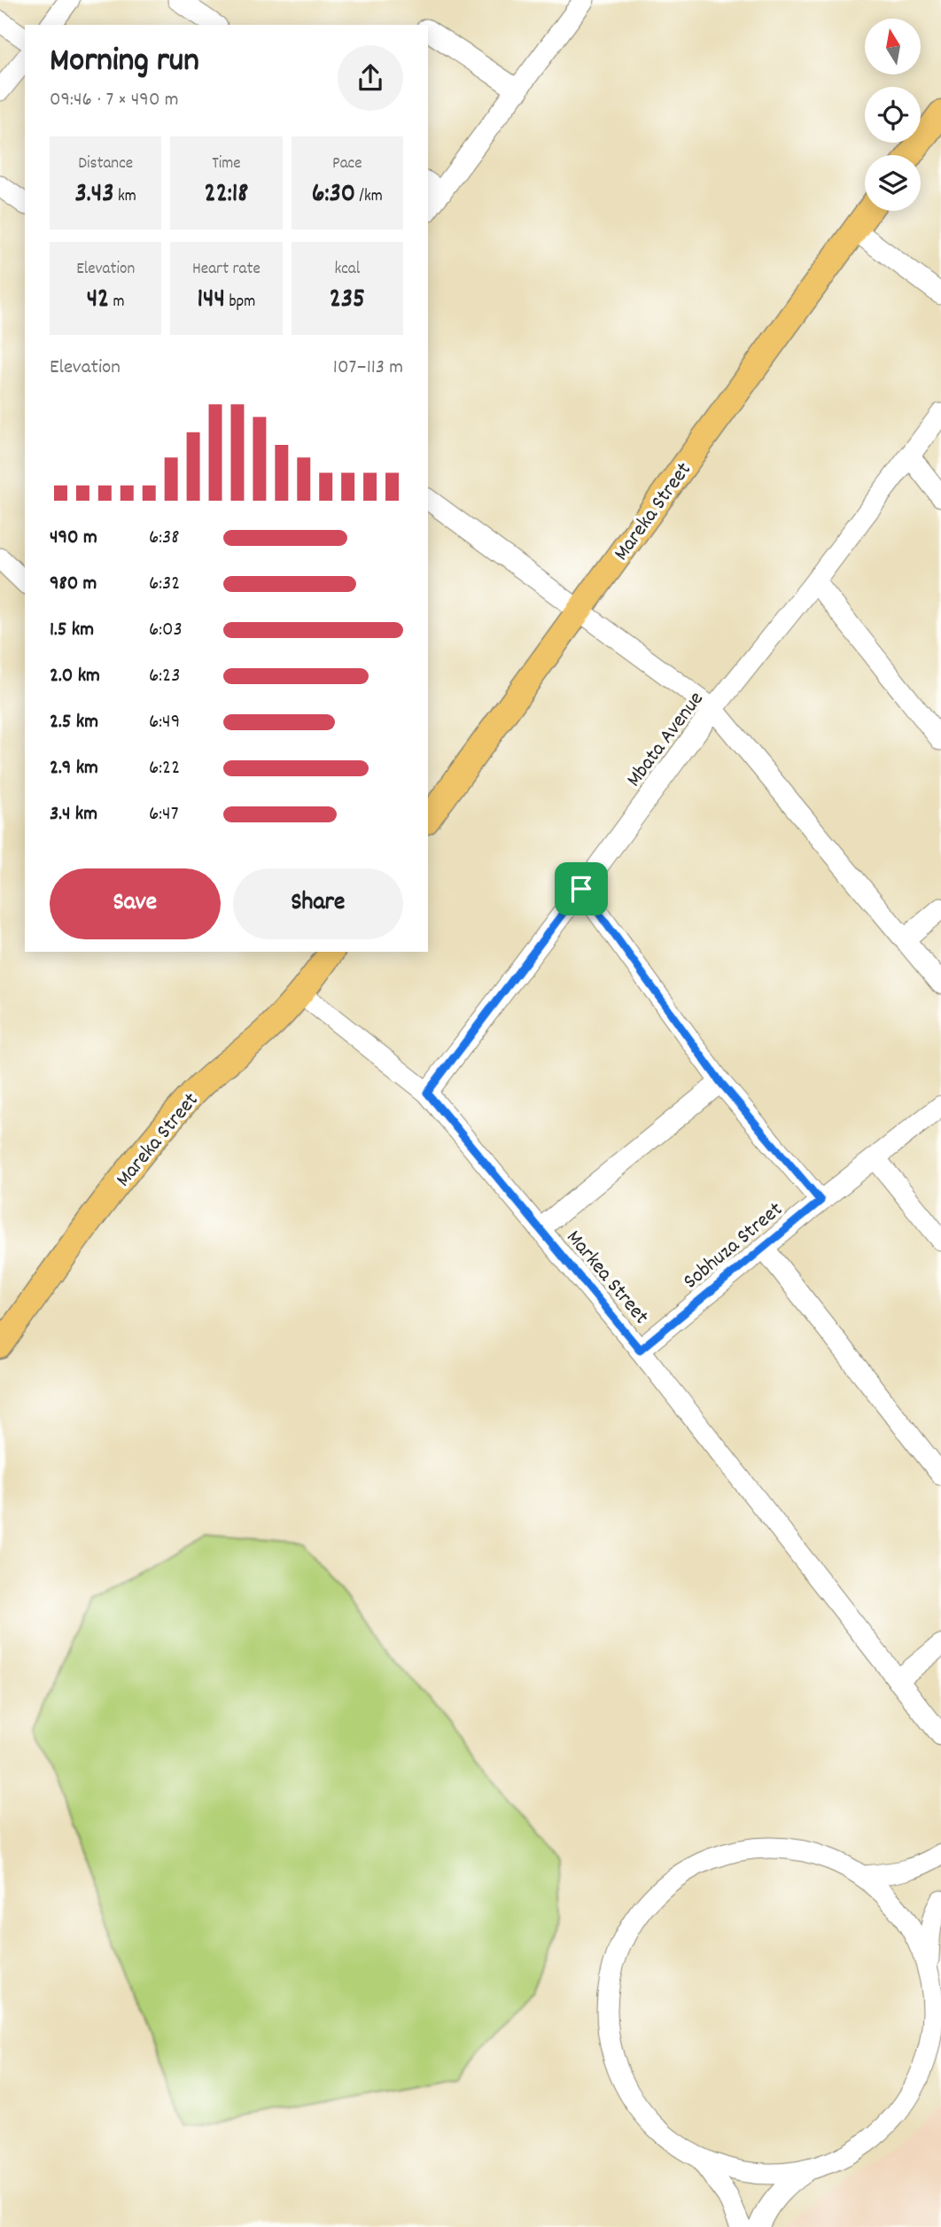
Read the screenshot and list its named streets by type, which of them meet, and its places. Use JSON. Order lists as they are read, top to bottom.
{
  "streets": {
    "main road": ["Mareka Street"],
    "street": ["Mbata Avenue", "Sobhuza Street", "Markea Street"]
  },
  "crossings": [
    ["Mareka Street", "Markea Street"],
    ["Mbata Avenue", "Markea Street"],
    ["Sobhuza Street", "Markea Street"]
  ],
  "north": "top",
  "page": {
    "heading": ["Morning run", "09:46 · 7 × 490 m"],
    "stats": [
      ["Distance", "3.43 km"],
      ["Time", "22:18"],
      ["Pace", "6:30 /km"],
      ["Elevation", "42 m"],
      ["Heart rate", "144 bpm"],
      ["kcal", "235"]
    ],
    "chart": ["Elevation", "107–113 m"],
    "list": [
      {
        "name": "490 m",
        "note": "6:38"
      },
      {
        "name": "980 m",
        "note": "6:32"
      },
      {
        "name": "1.5 km",
        "note": "6:03"
      },
      {
        "name": "2.0 km",
        "note": "6:23"
      },
      {
        "name": "2.5 km",
        "note": "6:49"
      },
      {
        "name": "2.9 km",
        "note": "6:22"
      },
      {
        "name": "3.4 km",
        "note": "6:47"
      }
    ],
    "buttons": ["Save", "Share"]
  }
}
